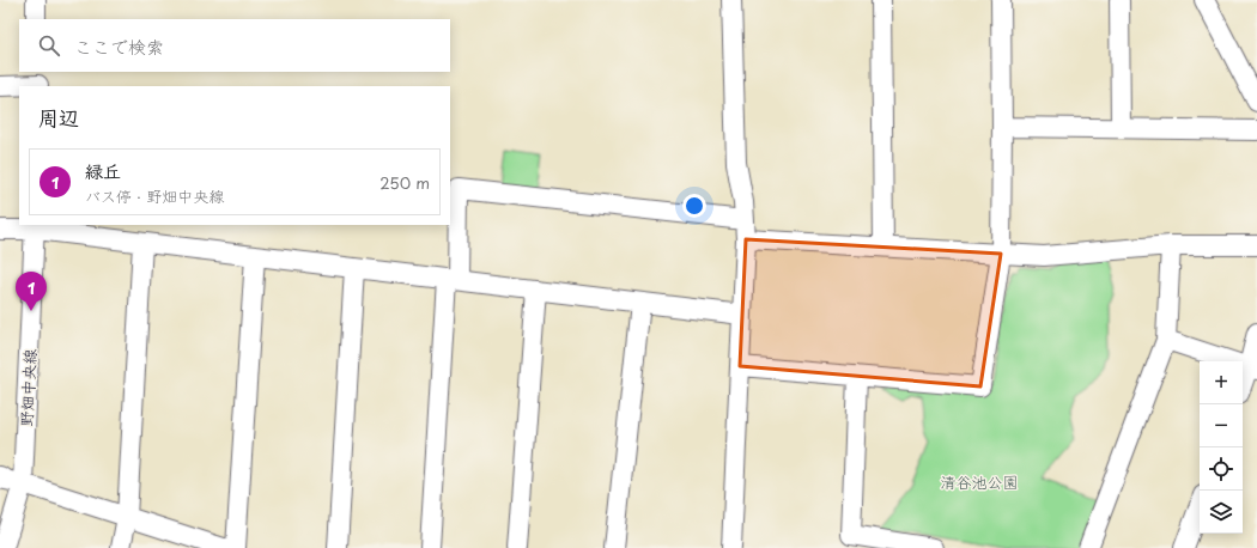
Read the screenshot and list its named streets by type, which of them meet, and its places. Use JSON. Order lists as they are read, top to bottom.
{
  "streets": {
    "street": ["野畑中央線"]
  },
  "parks": ["清谷池公園"],
  "page": {
    "search": "ここで検索",
    "heading": "周辺",
    "list": [
      {
        "mark": "1",
        "name": "緑丘",
        "note": "バス停 · 野畑中央線",
        "value": "250 m"
      }
    ],
    "pins": "1",
    "map_buttons": ["+", "−"]
  }
}
